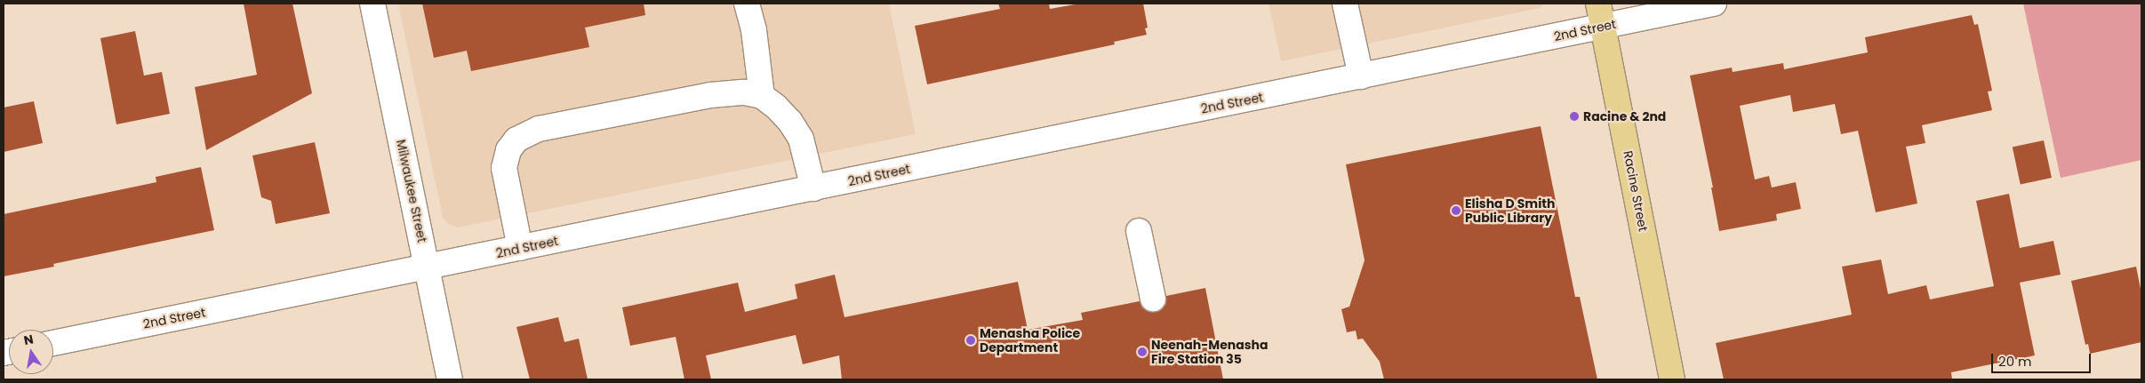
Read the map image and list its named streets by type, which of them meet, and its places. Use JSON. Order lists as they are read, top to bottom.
{
  "streets": {
    "main road": ["Racine Street"],
    "street": ["2nd Street", "Milwaukee Street"]
  },
  "crossings": [
    ["2nd Street", "Milwaukee Street"],
    ["2nd Street", "Racine Street"]
  ],
  "places": [
    "Racine & 2nd",
    "Elisha D Smith Public Library",
    "Menasha Police Department",
    "Neenah-Menasha Fire Station 35"
  ],
  "scale_bar": "20 m",
  "north": "top"
}
